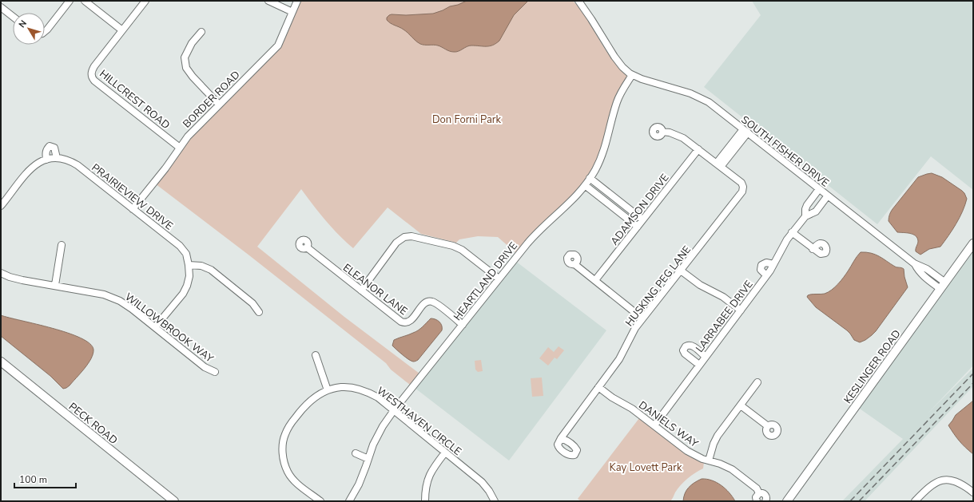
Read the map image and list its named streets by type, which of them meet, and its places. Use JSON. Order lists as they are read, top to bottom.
{
  "streets": {
    "main road": ["KESLINGER ROAD", "PECK ROAD"],
    "street": [
      "HILLCREST ROAD",
      "BORDER ROAD",
      "SOUTH FISHER DRIVE",
      "PRAIRIEVIEW DRIVE",
      "ADAMSON DRIVE",
      "HEARTLAND DRIVE",
      "HUSKING PEG LANE",
      "ELEANOR LANE",
      "LARRABEE DRIVE",
      "WILLOWBROOK WAY",
      "WESTHAVEN CIRCLE",
      "DANIELS WAY"
    ]
  },
  "crossings": [
    ["HILLCREST ROAD", "BORDER ROAD"],
    ["BORDER ROAD", "PRAIRIEVIEW DRIVE"],
    ["SOUTH FISHER DRIVE", "HEARTLAND DRIVE"],
    ["SOUTH FISHER DRIVE", "LARRABEE DRIVE"],
    ["SOUTH FISHER DRIVE", "KESLINGER ROAD"],
    ["PRAIRIEVIEW DRIVE", "WILLOWBROOK WAY"],
    ["ADAMSON DRIVE", "HUSKING PEG LANE"],
    ["HEARTLAND DRIVE", "ELEANOR LANE"],
    ["HEARTLAND DRIVE", "WESTHAVEN CIRCLE"],
    ["HUSKING PEG LANE", "DANIELS WAY"],
    ["LARRABEE DRIVE", "DANIELS WAY"]
  ],
  "parks": ["Don Forni Park", "Kay Lovett Park"],
  "scale_bar": "100 m",
  "north": "top left"
}
